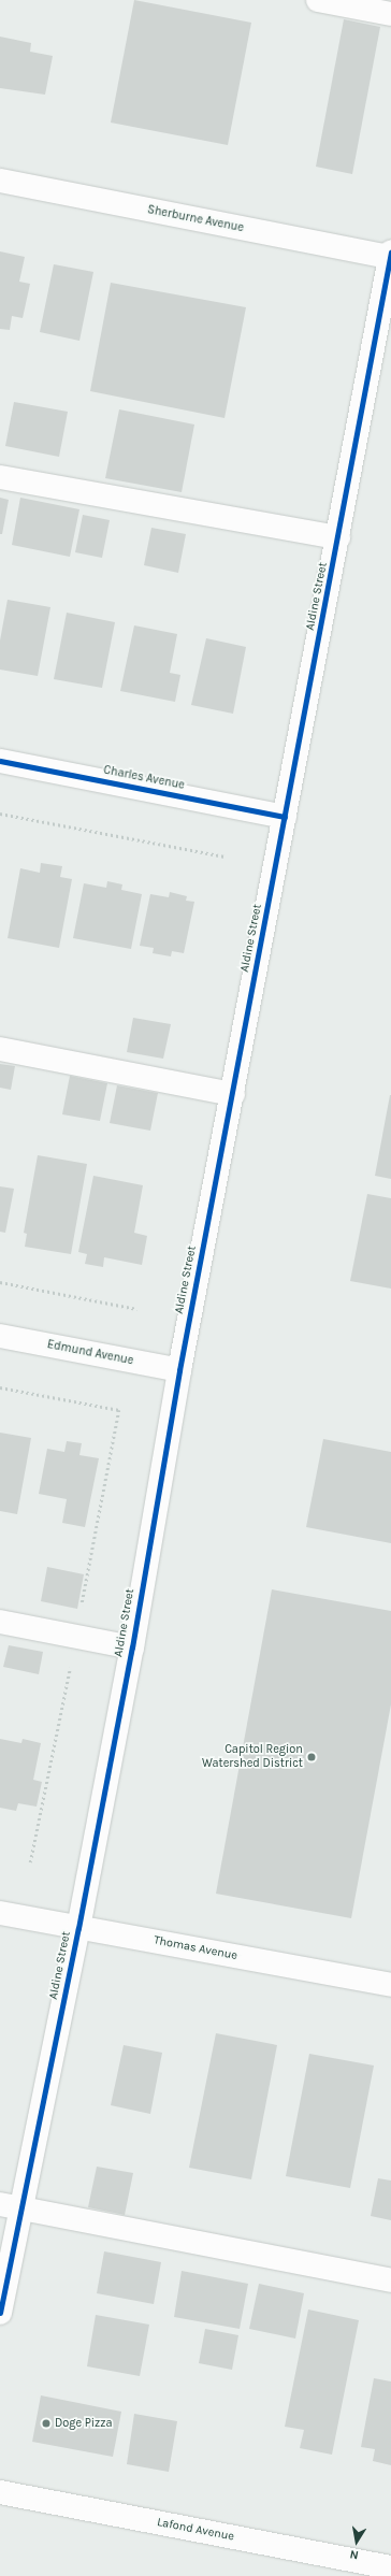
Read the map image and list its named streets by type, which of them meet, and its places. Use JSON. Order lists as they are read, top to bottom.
{
  "streets": {
    "street": [
      "Sherburne Avenue",
      "Aldine Street",
      "Charles Avenue",
      "Edmund Avenue",
      "Thomas Avenue",
      "Lafond Avenue"
    ]
  },
  "crossings": [
    ["Sherburne Avenue", "Aldine Street"],
    ["Aldine Street", "Charles Avenue"],
    ["Aldine Street", "Edmund Avenue"],
    ["Aldine Street", "Thomas Avenue"]
  ],
  "places": ["Capitol Region Watershed District", "Doge Pizza"],
  "north": "bottom"
}
